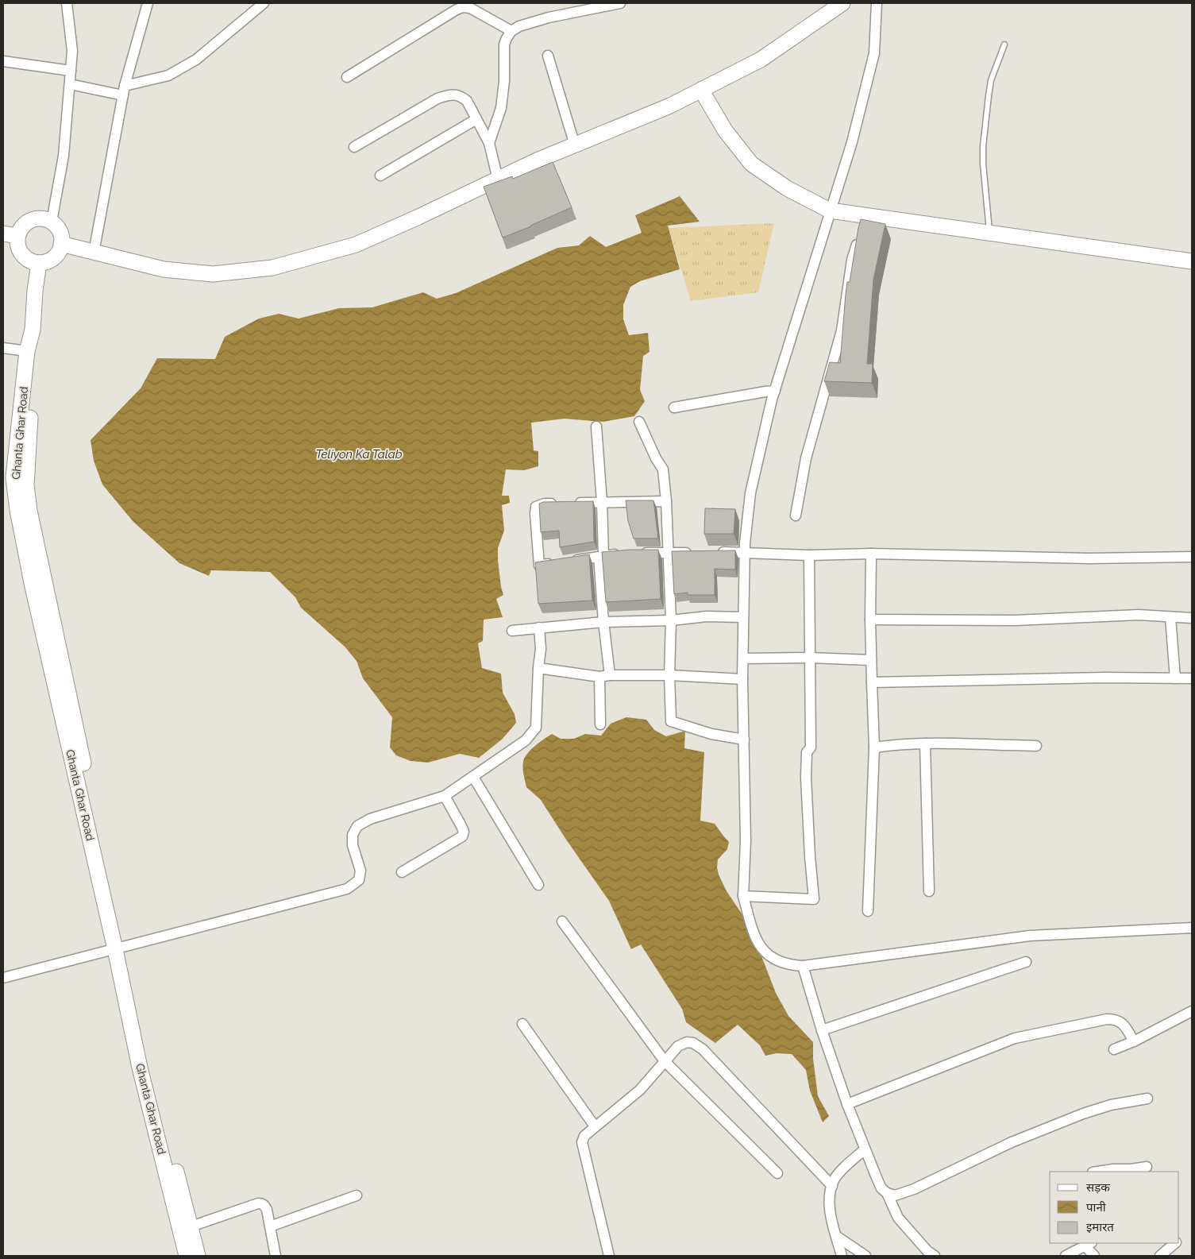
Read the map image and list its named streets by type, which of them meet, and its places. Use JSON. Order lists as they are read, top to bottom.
{
  "streets": {
    "street": ["Ghanta Ghar Road"]
  },
  "water": ["Teliyon Ka Talab"],
  "legend": ["सड़क", "पानी", "इमारत"]
}
